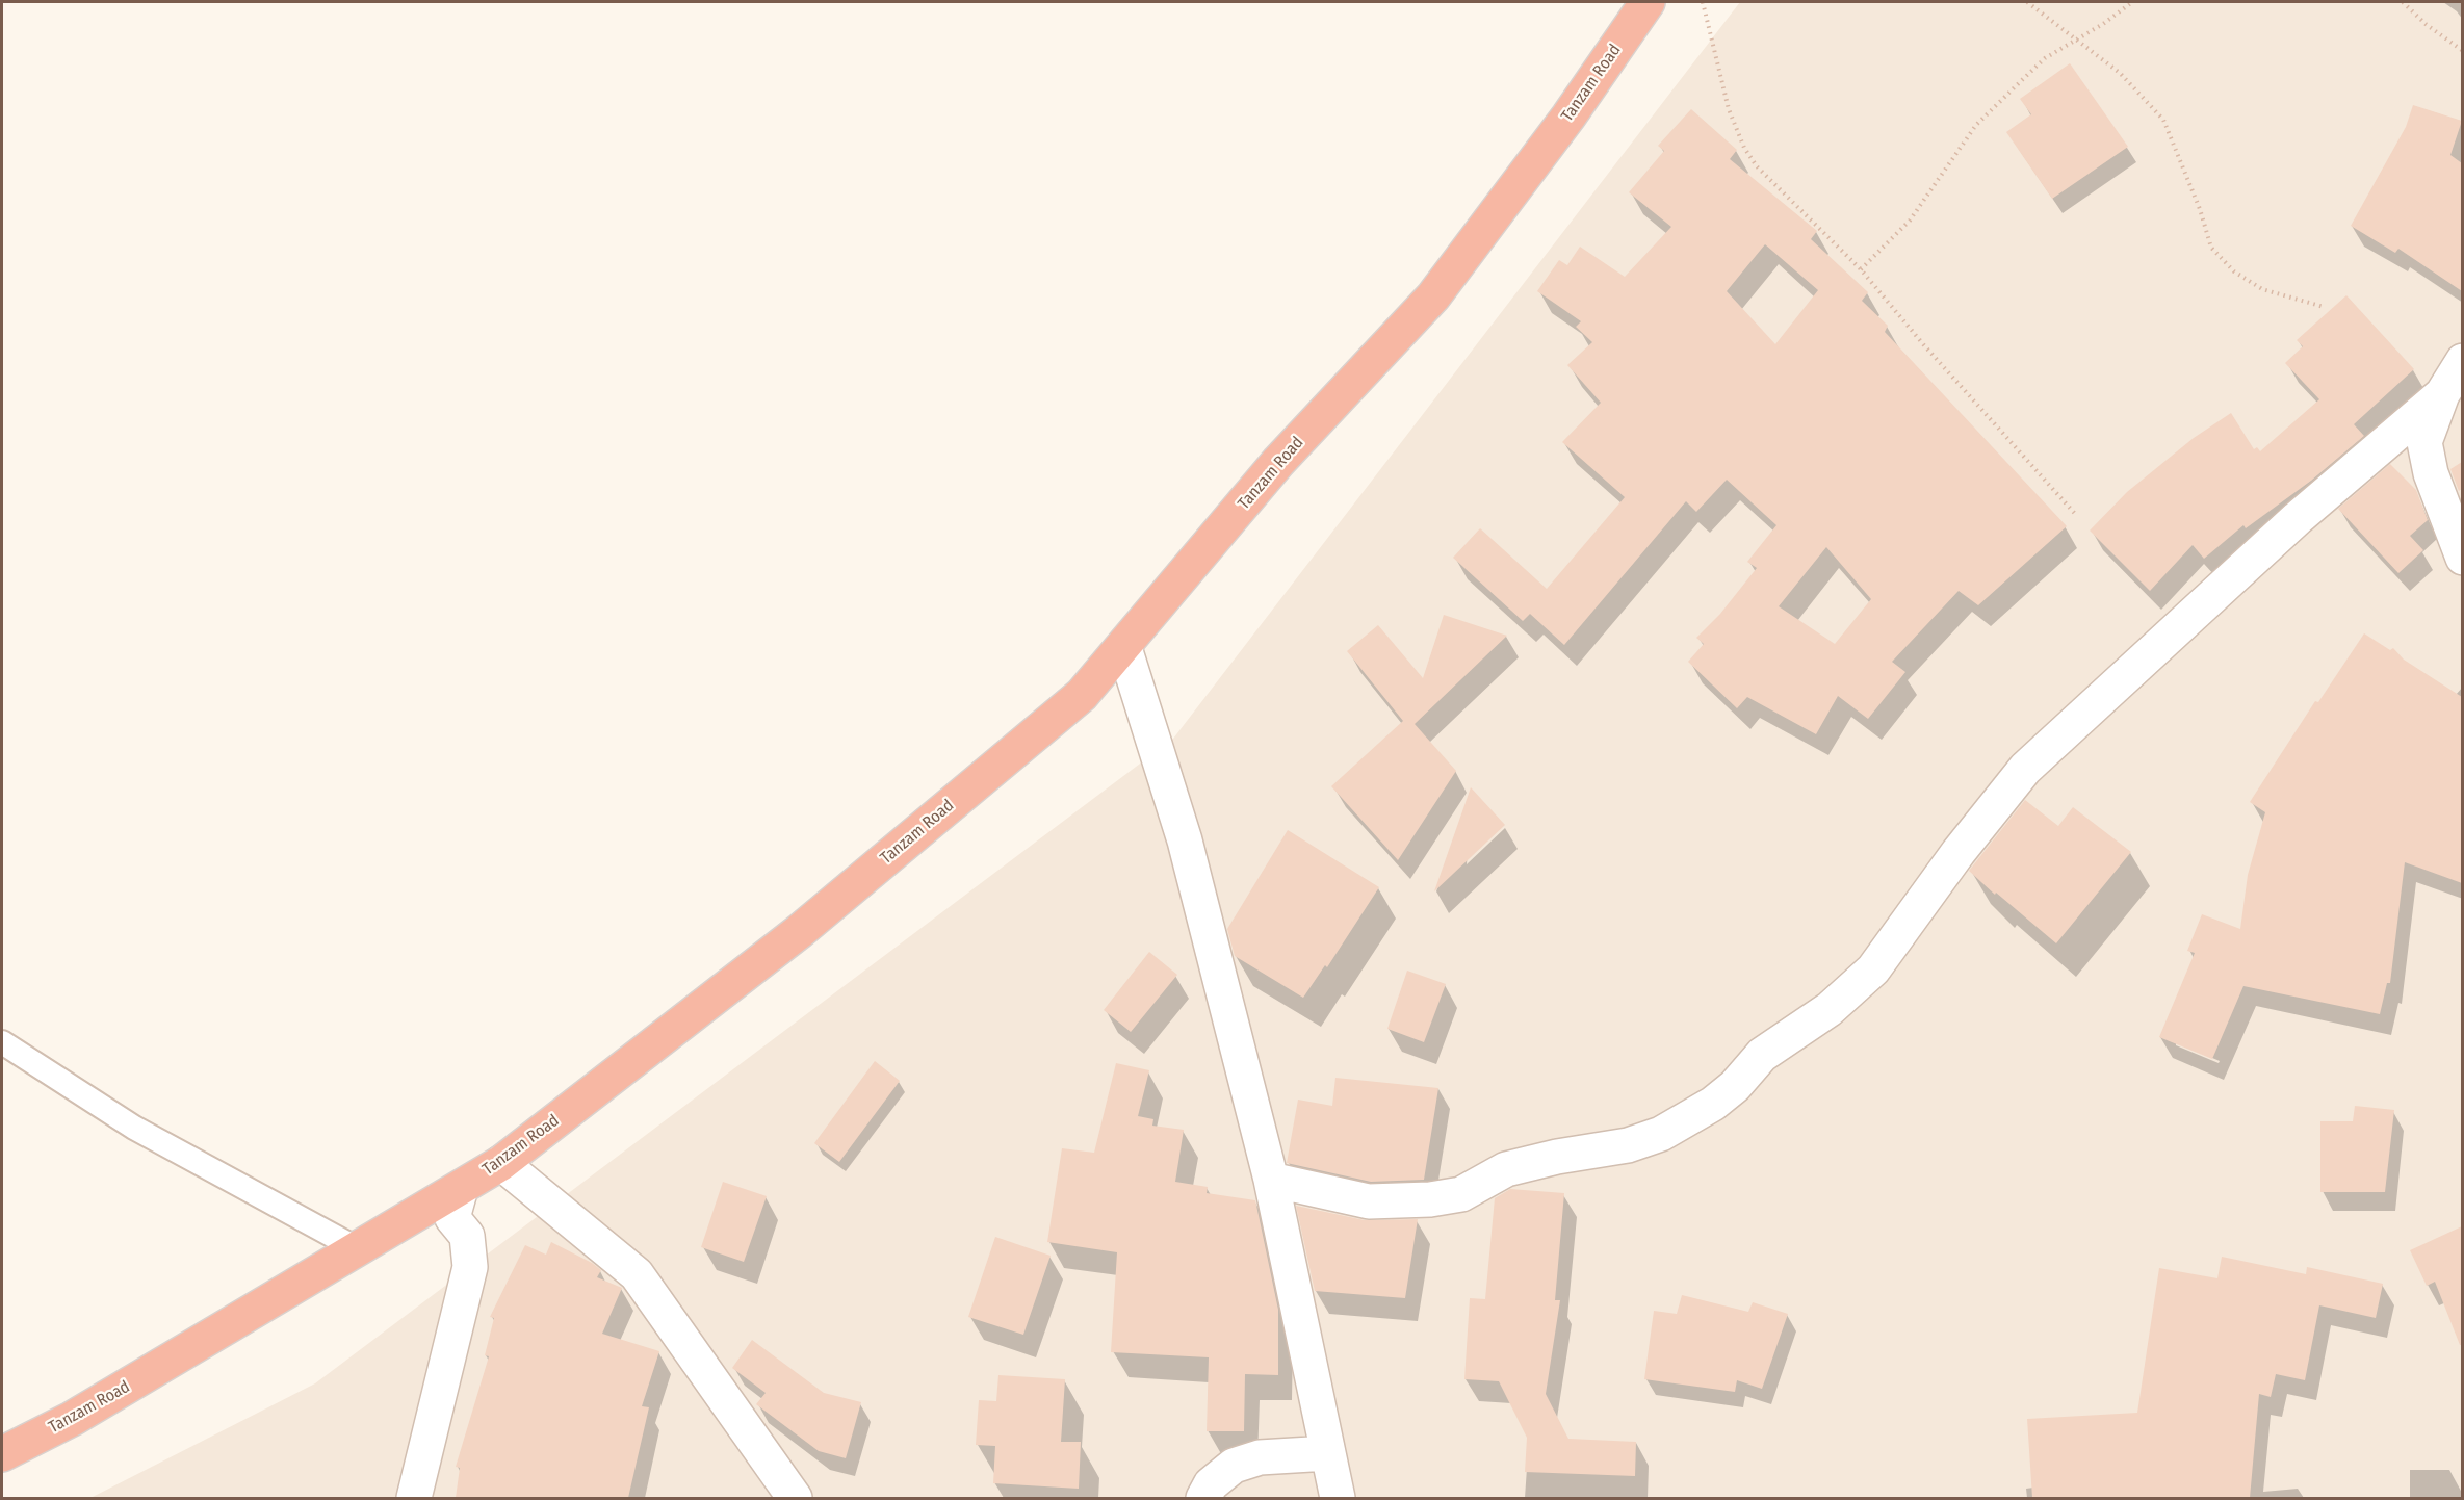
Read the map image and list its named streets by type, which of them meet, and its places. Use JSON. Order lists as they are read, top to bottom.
{
  "streets": {
    "highway": ["Tanzam Road"]
  }
}
